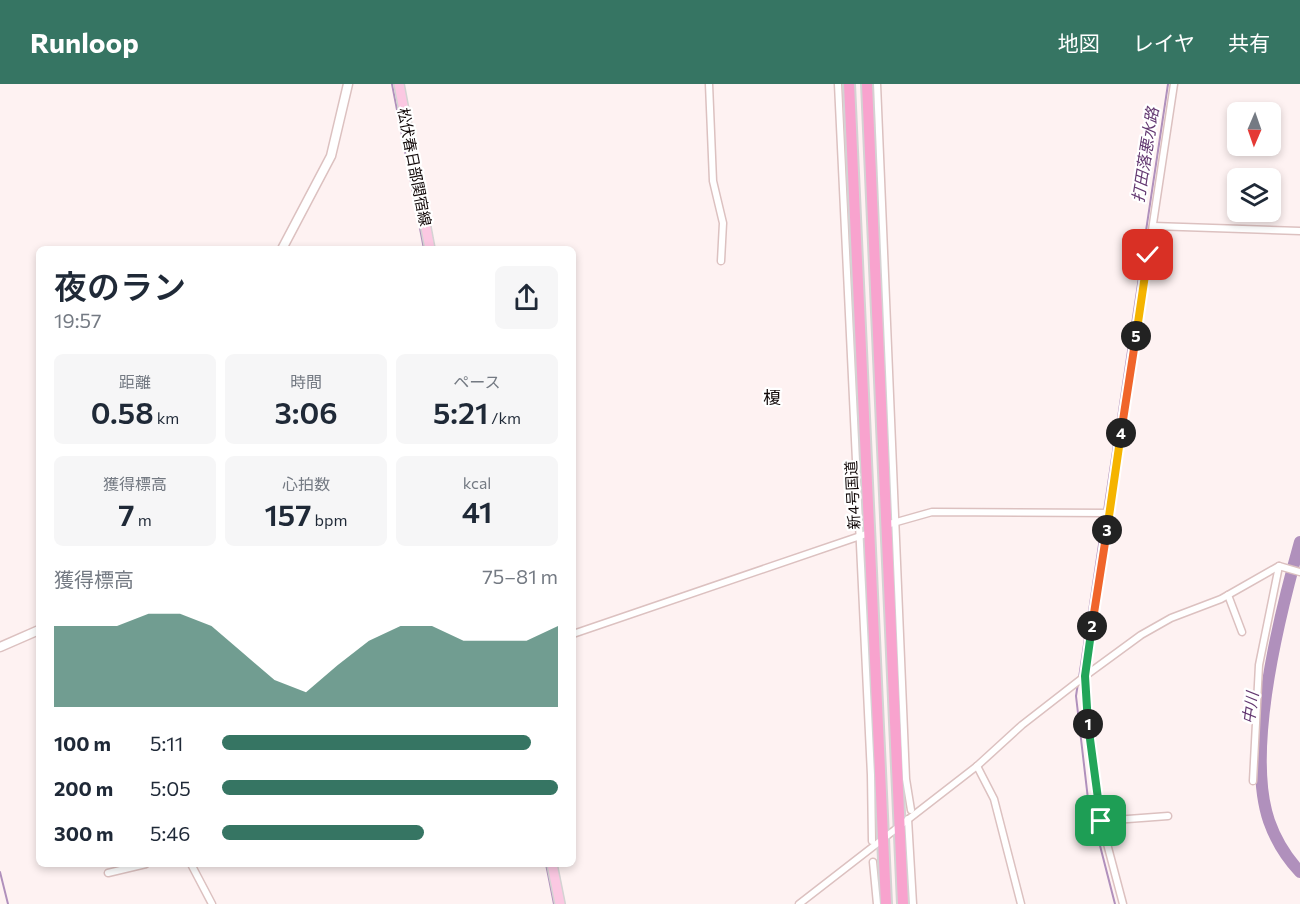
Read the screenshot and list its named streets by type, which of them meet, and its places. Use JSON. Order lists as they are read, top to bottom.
{
  "streets": {
    "highway": ["新4号国道"],
    "main road": ["松伏春日部関宿線"]
  },
  "districts": ["榎"],
  "water": ["打田落悪水路", "中川"],
  "north": "bottom",
  "page": {
    "header": "Runloop",
    "nav": ["地図", "レイヤ", "共有"],
    "heading": ["夜のラン", "19:57"],
    "pins": [
      "5",
      "4",
      "3",
      "2",
      "1"
    ],
    "stats": [
      ["距離", "0.58 km"],
      ["時間", "3:06"],
      ["ペース", "5:21 /km"],
      ["獲得標高", "7 m"],
      ["心拍数", "157 bpm"],
      ["kcal", "41"]
    ],
    "chart": ["獲得標高", "75–81 m"],
    "list": [
      {
        "name": "100 m",
        "note": "5:11"
      },
      {
        "name": "200 m",
        "note": "5:05"
      },
      {
        "name": "300 m",
        "note": "5:46"
      }
    ]
  }
}
